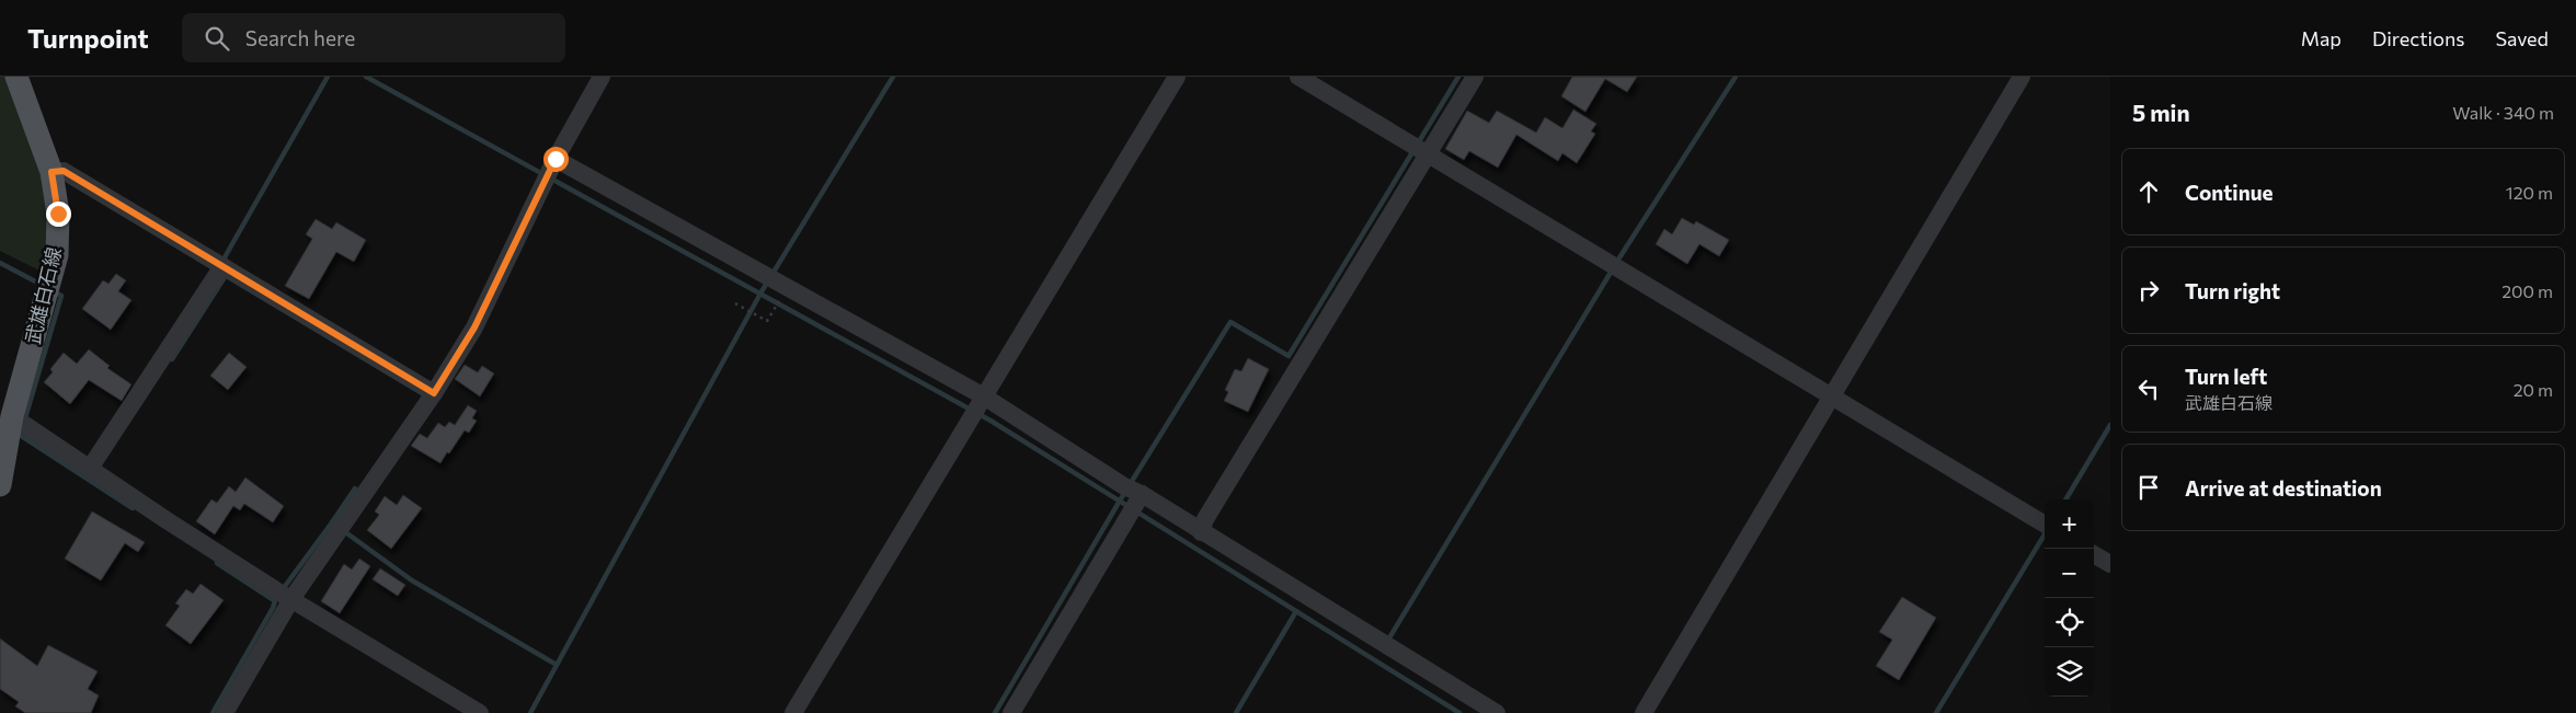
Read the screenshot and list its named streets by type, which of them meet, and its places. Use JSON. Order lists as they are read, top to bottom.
{
  "streets": {
    "main road": ["武雄白石線"]
  },
  "page": {
    "header": "Turnpoint",
    "search": "Search here",
    "nav": ["Map", "Directions", "Saved"],
    "heading": ["5 min", "Walk · 340 m"],
    "list": [
      ["Continue", "120 m"],
      ["Turn right", "200 m"],
      ["Turn left", "武雄白石線", "20 m"],
      "Arrive at destination"
    ],
    "map_buttons": ["+", "−"]
  }
}
